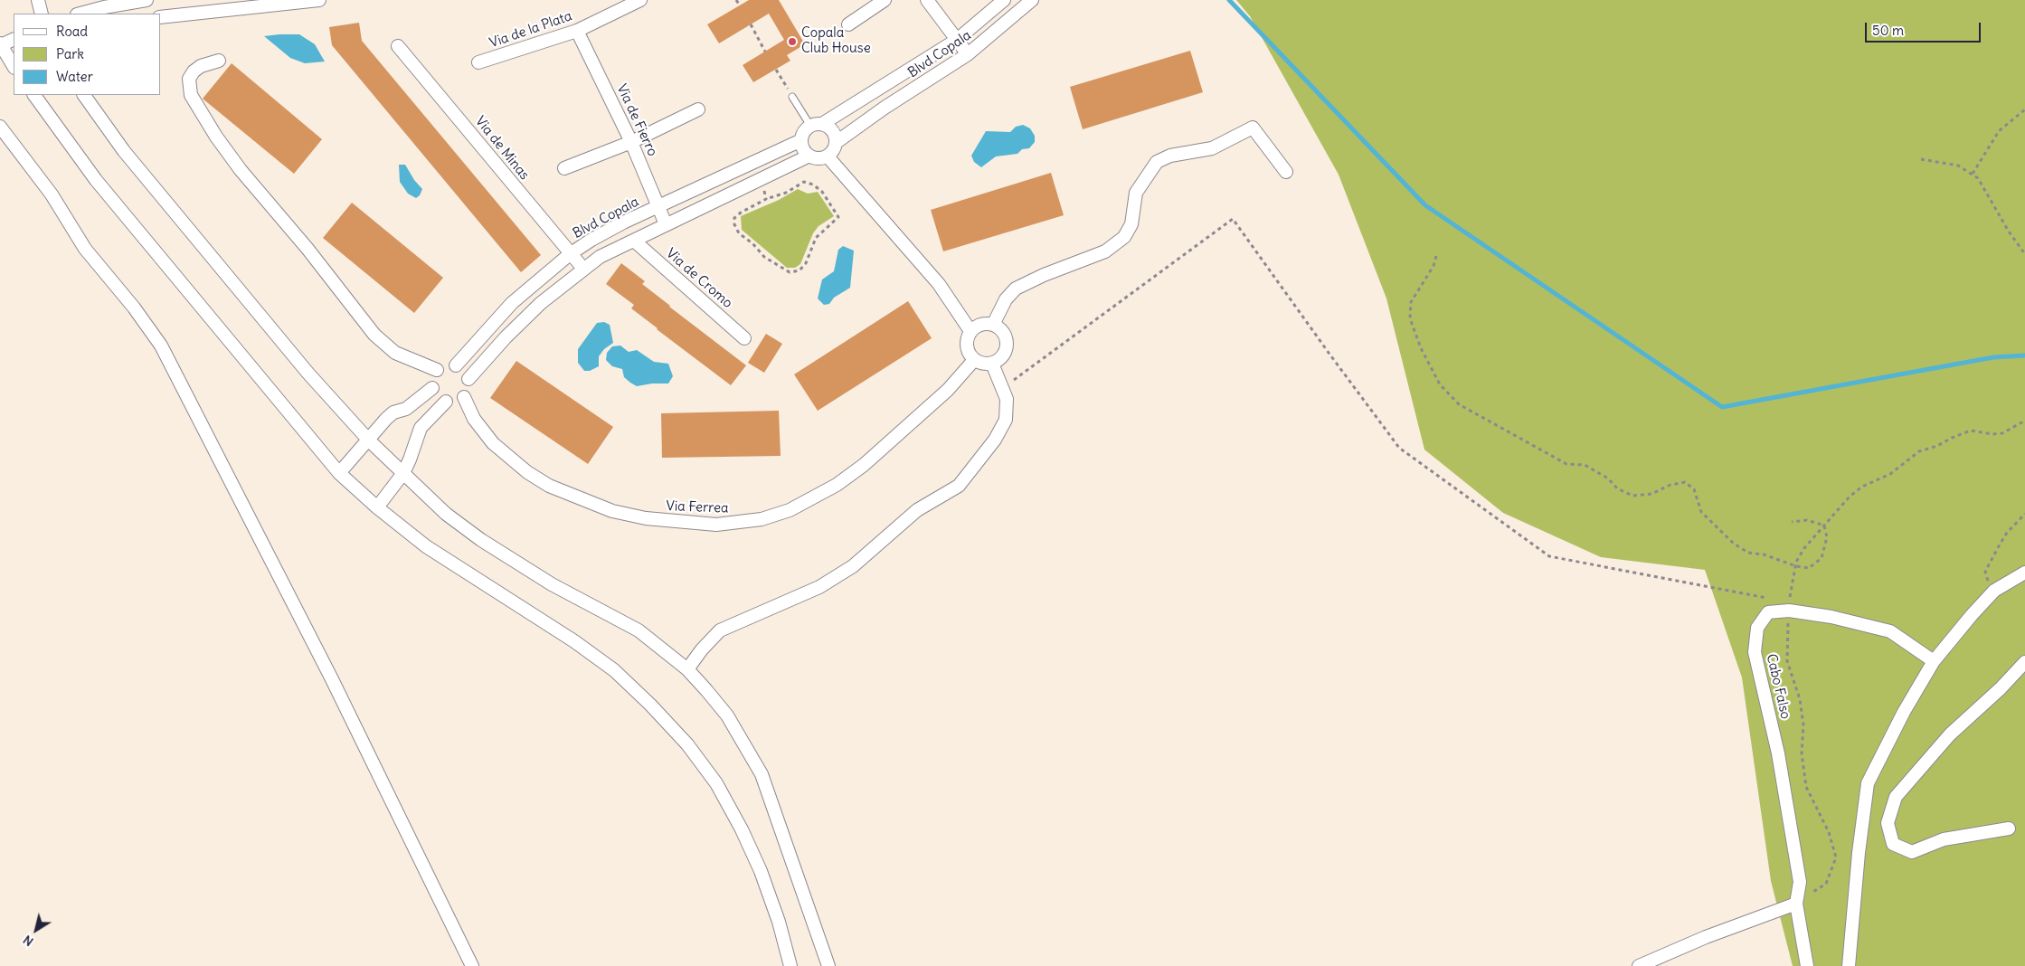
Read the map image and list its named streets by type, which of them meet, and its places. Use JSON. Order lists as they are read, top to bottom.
{
  "streets": {
    "street": [
      "Via de la Plata",
      "Blvd Copala",
      "Via de Fierro",
      "Via de Minas",
      "Via de Cromo",
      "Via Ferrea",
      "Cabo Falso"
    ]
  },
  "crossings": [
    ["Via de la Plata", "Via de Fierro"],
    ["Blvd Copala", "Via de Fierro"],
    ["Blvd Copala", "Via de Minas"],
    ["Blvd Copala", "Via Ferrea"]
  ],
  "places": ["Copala Club House"],
  "legend": ["Road", "Park", "Water"],
  "scale_bar": "50 m",
  "north": "bottom left"
}
